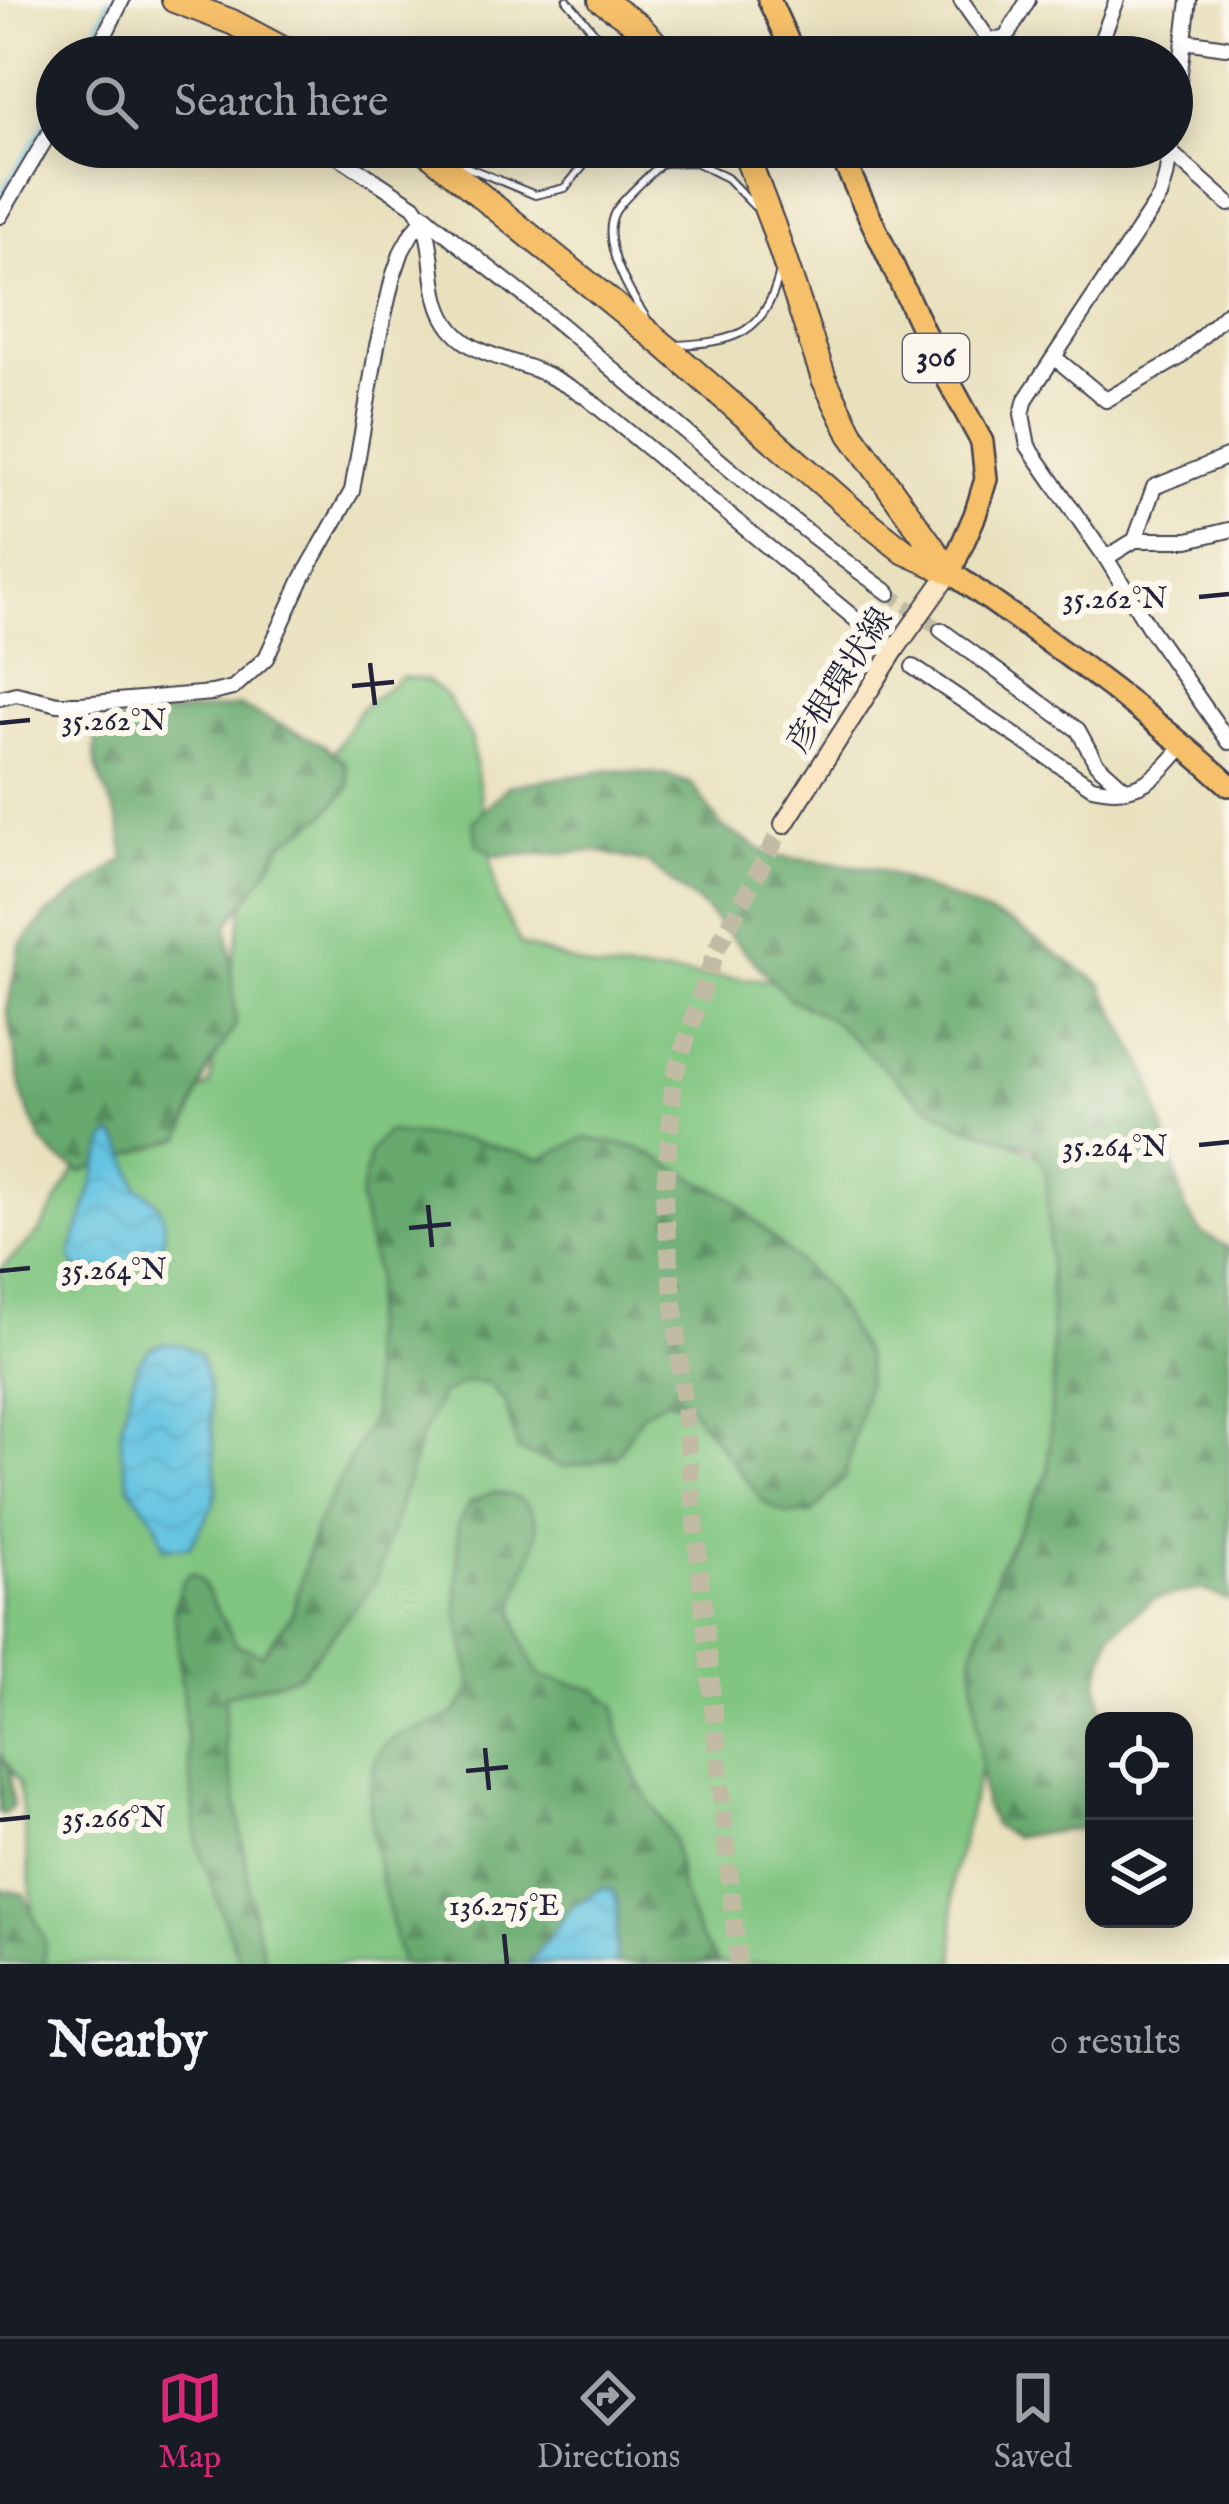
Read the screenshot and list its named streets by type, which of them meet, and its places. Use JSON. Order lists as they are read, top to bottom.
{
  "streets": {
    "highway": ["306"],
    "main road": ["彦根環状線"]
  },
  "crossings": [
    ["306", "彦根環状線"]
  ],
  "page": {
    "search": "Search here",
    "heading": ["Nearby", "0 results"],
    "nav": ["Map", "Directions", "Saved"]
  },
  "coordinates": [
    "35.262°N",
    "35.264°N",
    "35.266°N",
    "136.275°E"
  ]
}
